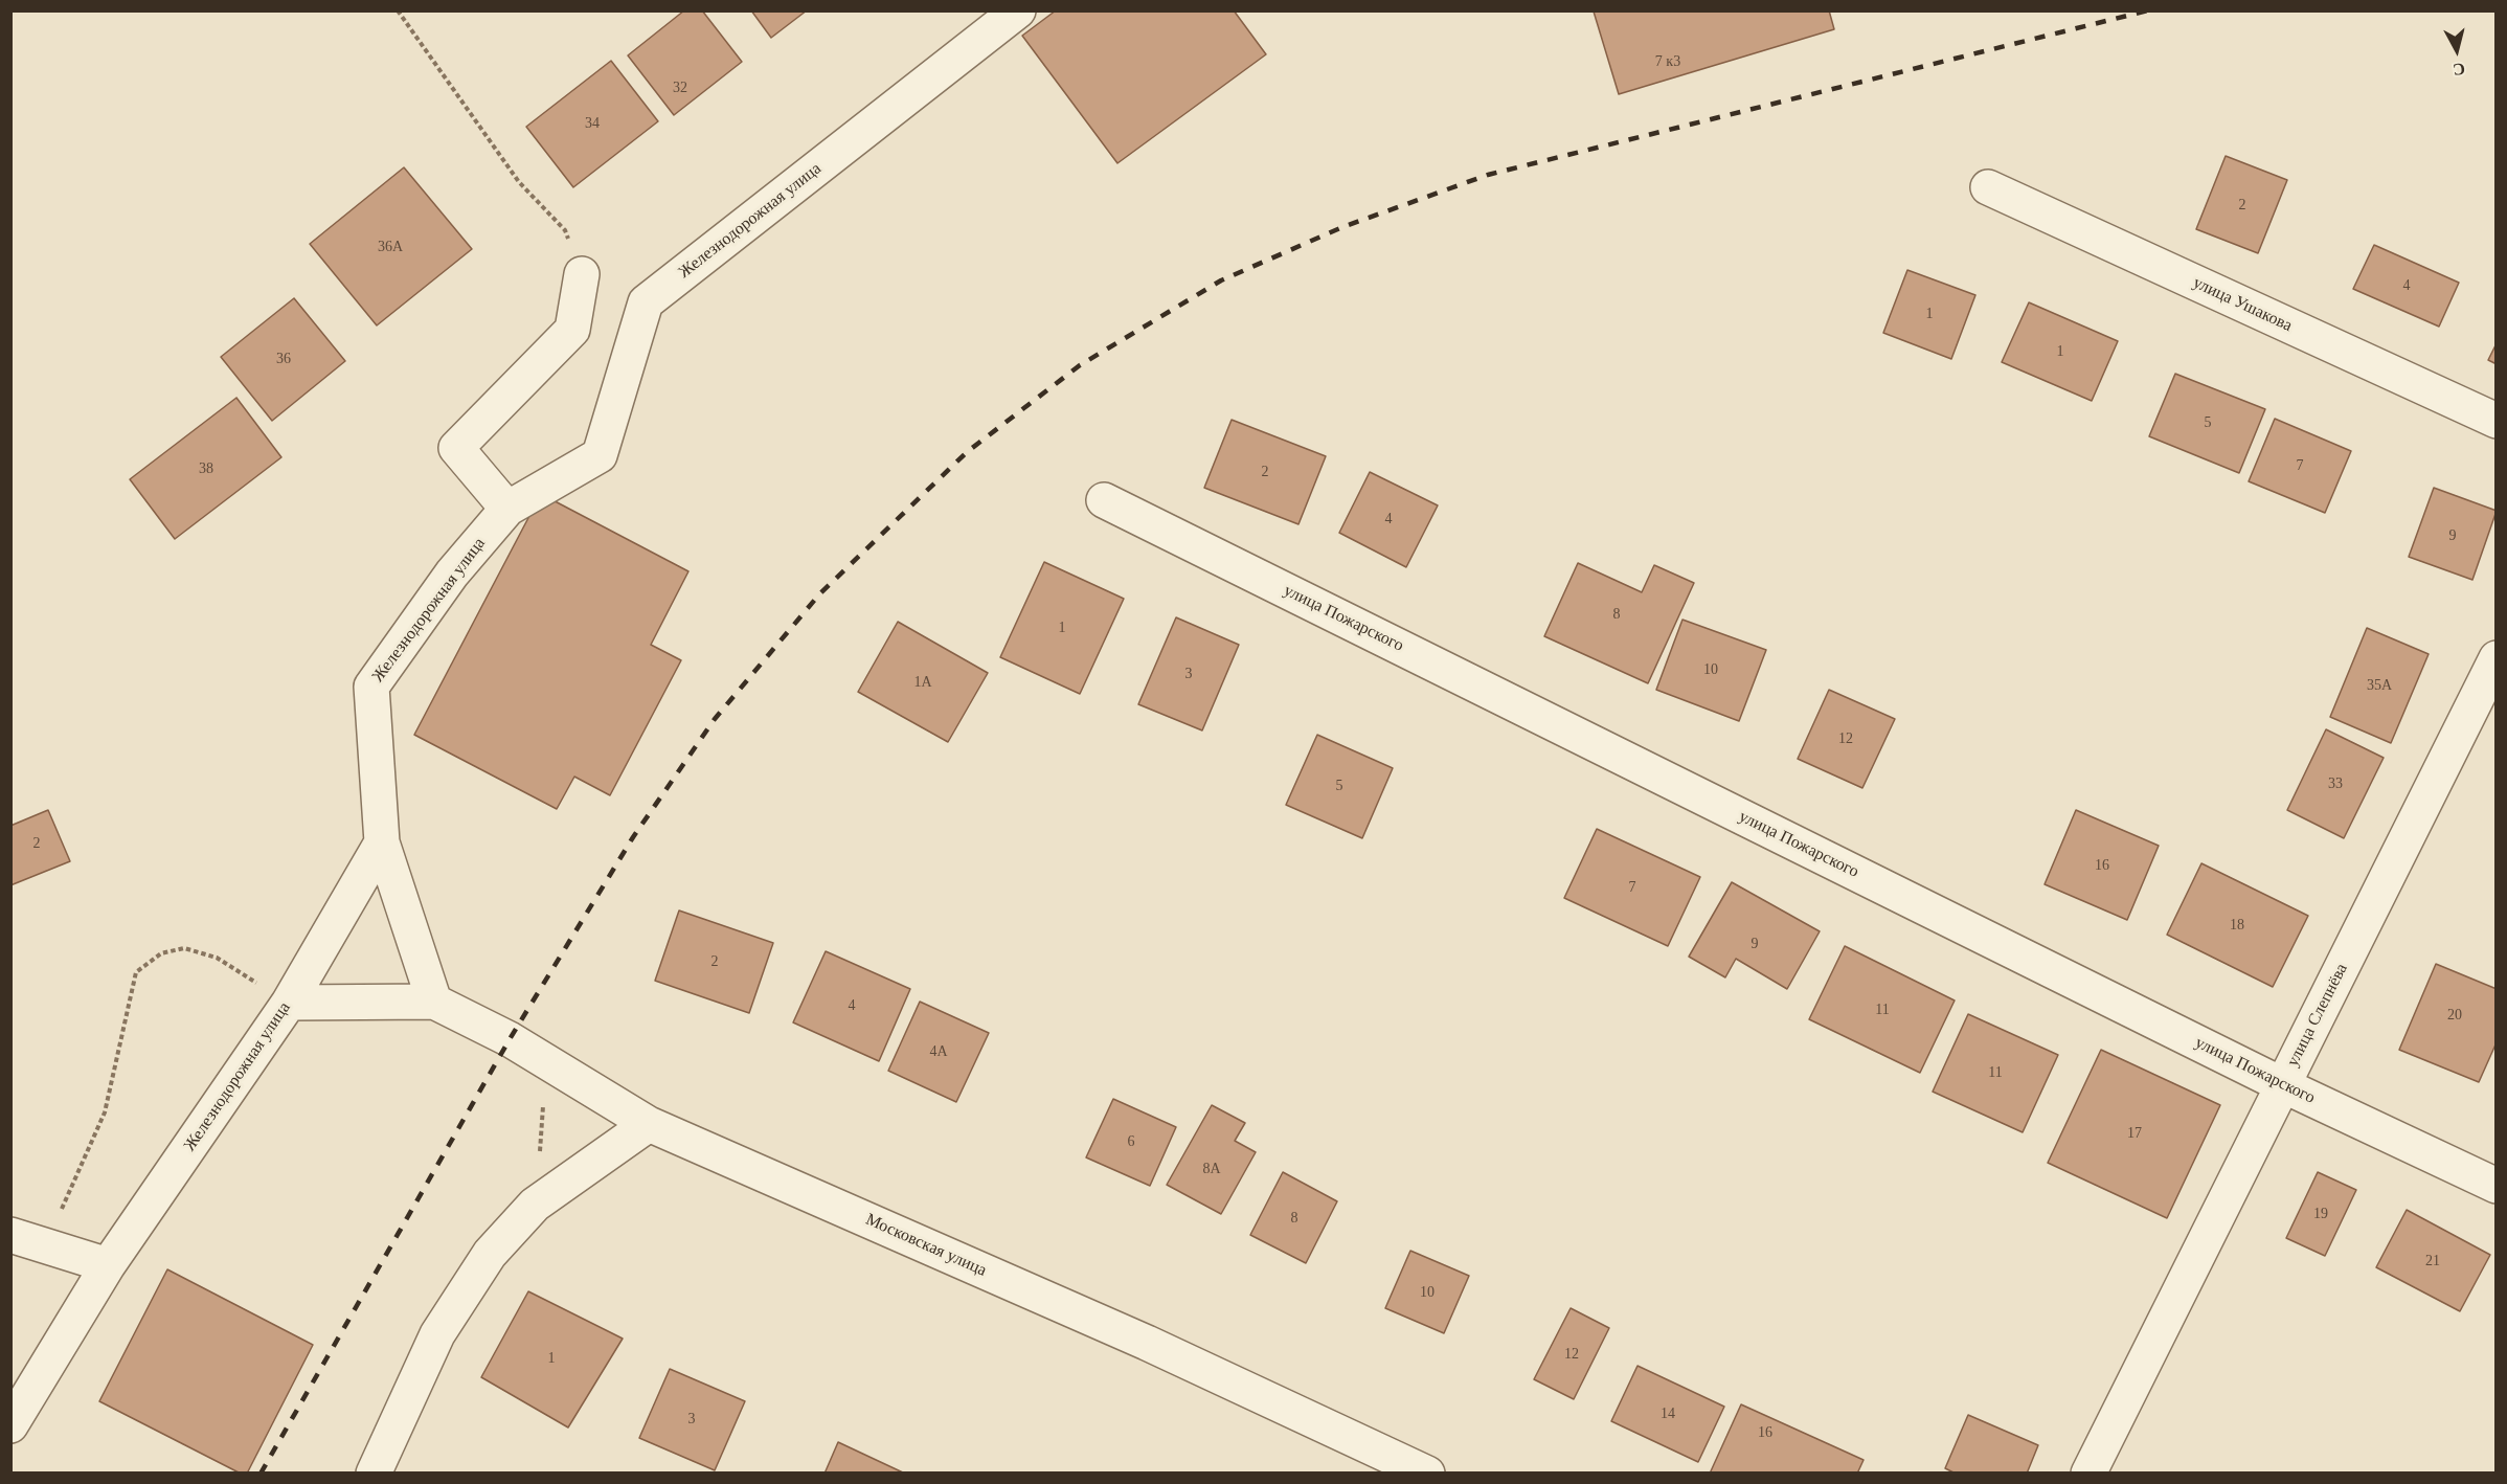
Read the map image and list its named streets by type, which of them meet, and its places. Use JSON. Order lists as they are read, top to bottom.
{
  "streets": {
    "street": [
      "Железнодорожная улица",
      "улица Ушакова",
      "улица Пожарского",
      "улица Слепнёва",
      "Московская улица"
    ]
  },
  "crossings": [
    ["улица Пожарского", "улица Слепнёва"]
  ],
  "house_numbers": [
    "7 к3",
    "32",
    "34",
    "2",
    "36А",
    "4",
    "1",
    "1",
    "36",
    "5",
    "7",
    "38",
    "2",
    "4",
    "9",
    "8",
    "1",
    "10",
    "3",
    "1А",
    "35А",
    "12",
    "33",
    "5",
    "2",
    "16",
    "7",
    "18",
    "9",
    "2",
    "4",
    "11",
    "20",
    "4А",
    "11",
    "17",
    "6",
    "8А",
    "19",
    "8",
    "21",
    "10",
    "12",
    "1",
    "14",
    "3",
    "16"
  ],
  "north": "bottom"
}
